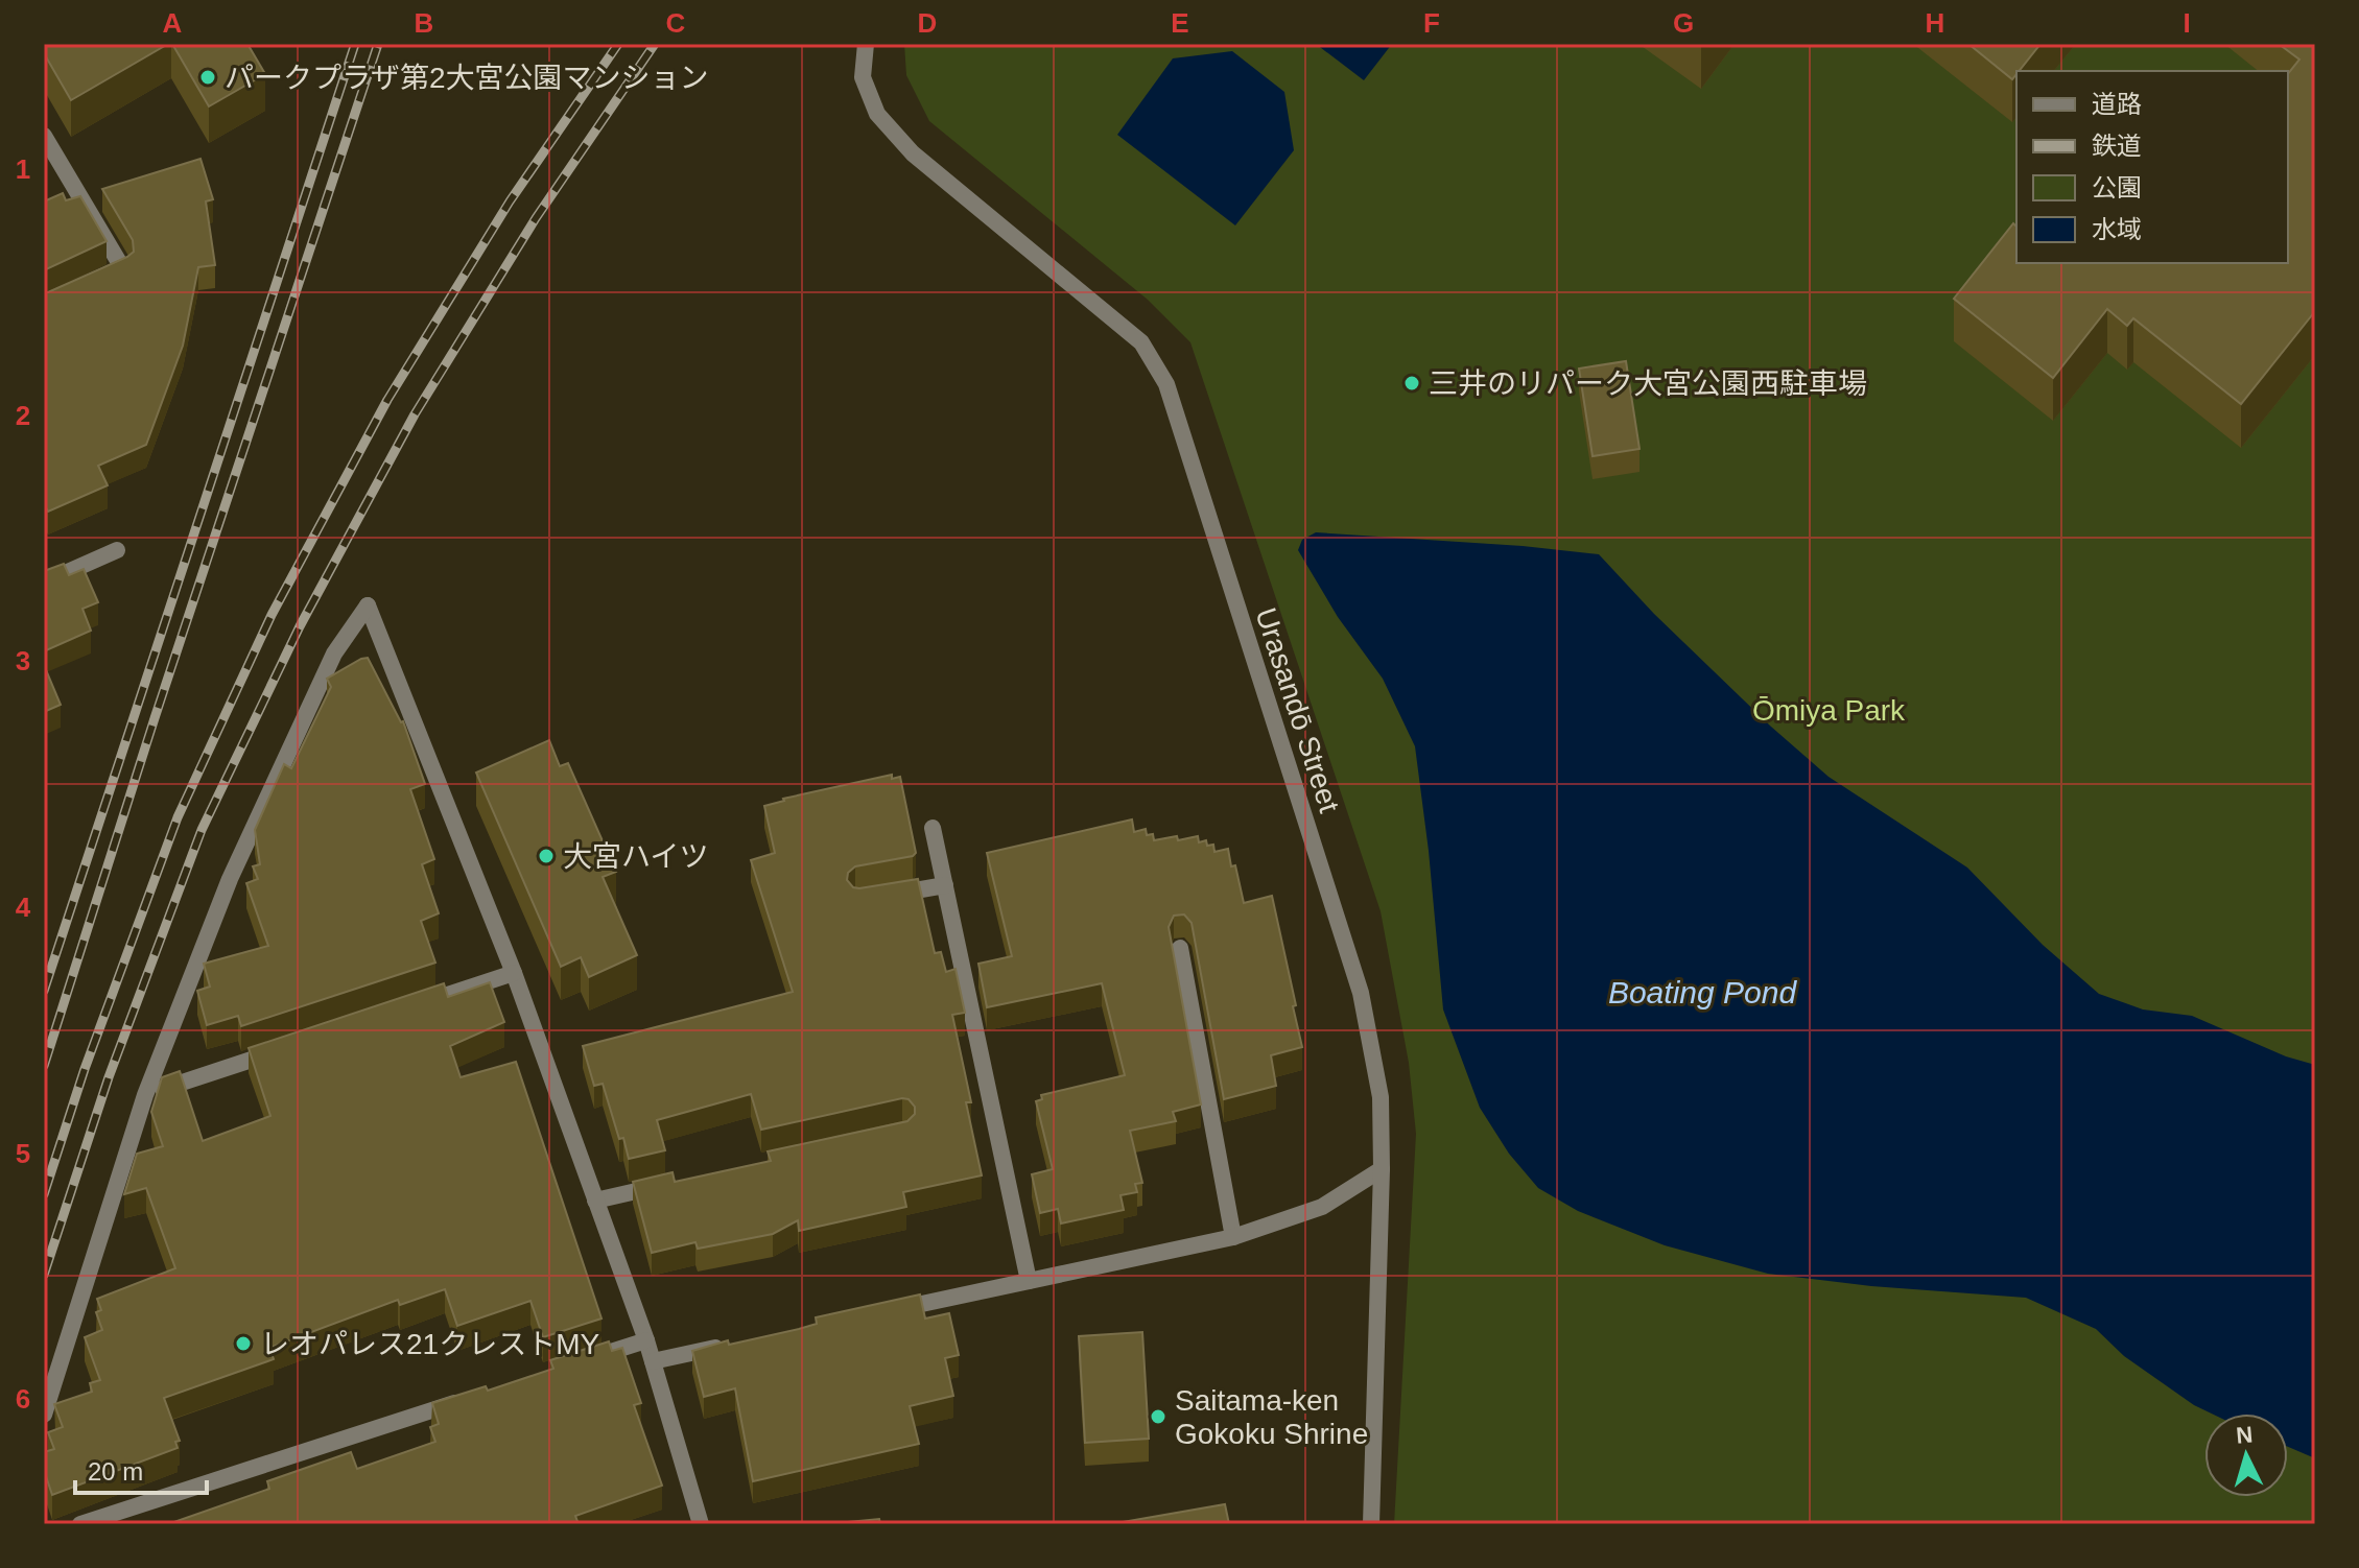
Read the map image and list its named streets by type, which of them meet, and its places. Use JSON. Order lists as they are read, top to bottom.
{
  "streets": {
    "street": ["Urasandō Street"]
  },
  "water": ["Boating Pond"],
  "parks": ["Ōmiya Park"],
  "places": [
    "パークプラザ第2大宮公園マンション",
    "三井のリパーク大宮公園西駐車場",
    "大宮ハイツ",
    "レオパレス21クレストMY",
    "Saitama-ken Gokoku Shrine"
  ],
  "legend": [
    "道路",
    "鉄道",
    "公園",
    "水域"
  ],
  "scale_bar": "20 m",
  "north": "top",
  "grid": {
    "columns": [
      "A",
      "B",
      "C",
      "D",
      "E",
      "F",
      "G",
      "H",
      "I"
    ],
    "rows": [
      "1",
      "2",
      "3",
      "4",
      "5",
      "6"
    ]
  }
}
